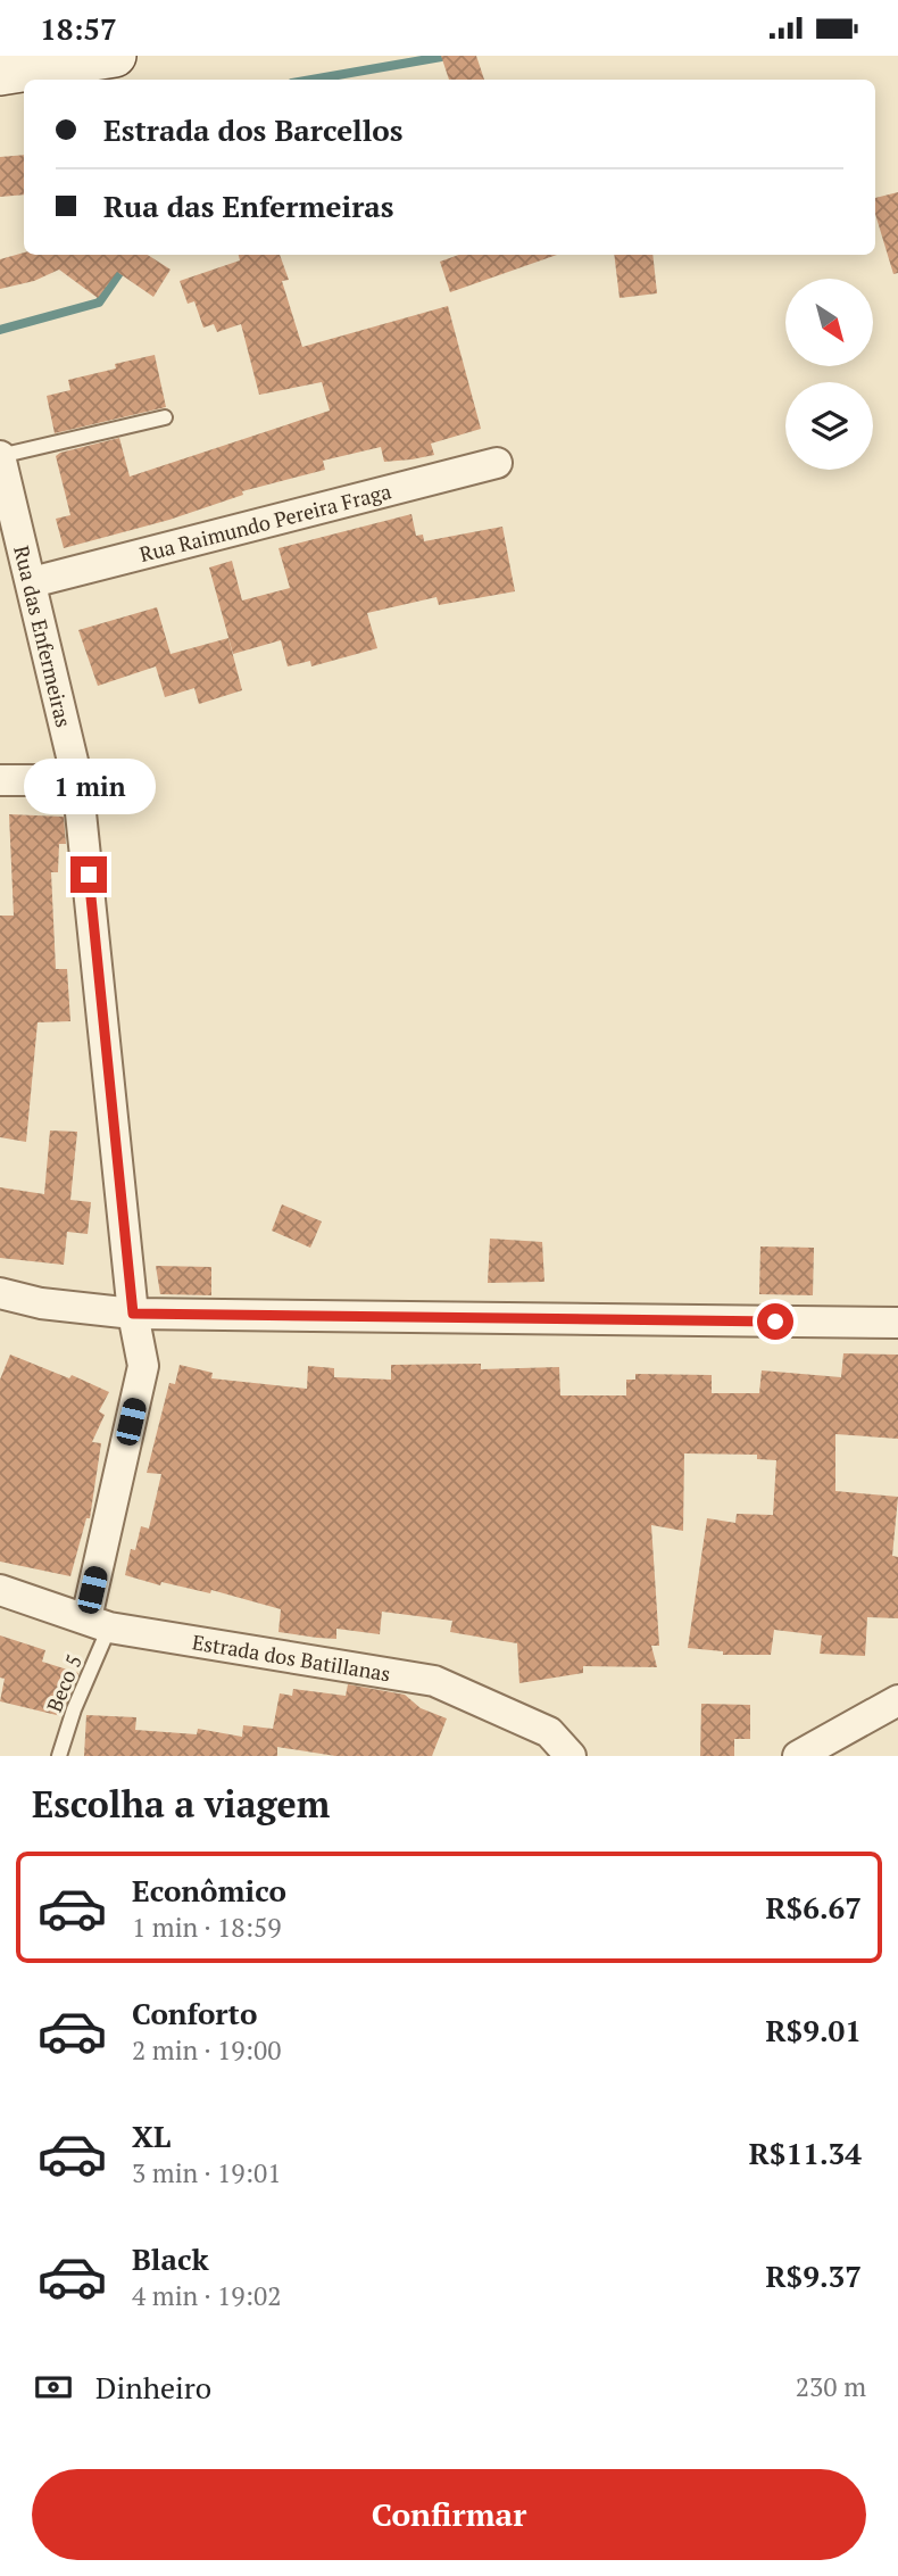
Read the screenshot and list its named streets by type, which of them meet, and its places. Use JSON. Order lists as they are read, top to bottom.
{
  "streets": {
    "street": ["Rua Raimundo Pereira Fraga", "Rua das Enfermeiras", "Estrada dos Batillanas"],
    "lane": ["Beco 5"]
  },
  "crossings": [
    ["Rua Raimundo Pereira Fraga", "Rua das Enfermeiras"],
    ["Rua das Enfermeiras", "Estrada dos Batillanas"],
    ["Rua das Enfermeiras", "Beco 5"],
    ["Estrada dos Batillanas", "Beco 5"]
  ],
  "north": "bottom right",
  "page": {
    "status": "18:57",
    "banner": ["Estrada dos Barcellos", "Rua das Enfermeiras"],
    "bubble": "1 min",
    "heading": "Escolha a viagem",
    "list": [
      {
        "name": "Econômico",
        "note": "1 min · 18:59",
        "value": "R$6.67"
      },
      {
        "name": "Conforto",
        "note": "2 min · 19:00",
        "value": "R$9.01"
      },
      {
        "name": "XL",
        "note": "3 min · 19:01",
        "value": "R$11.34"
      },
      {
        "name": "Black",
        "note": "4 min · 19:02",
        "value": "R$9.37"
      }
    ],
    "pay": ["Dinheiro", "230 m"],
    "buttons": "Confirmar"
  }
}
